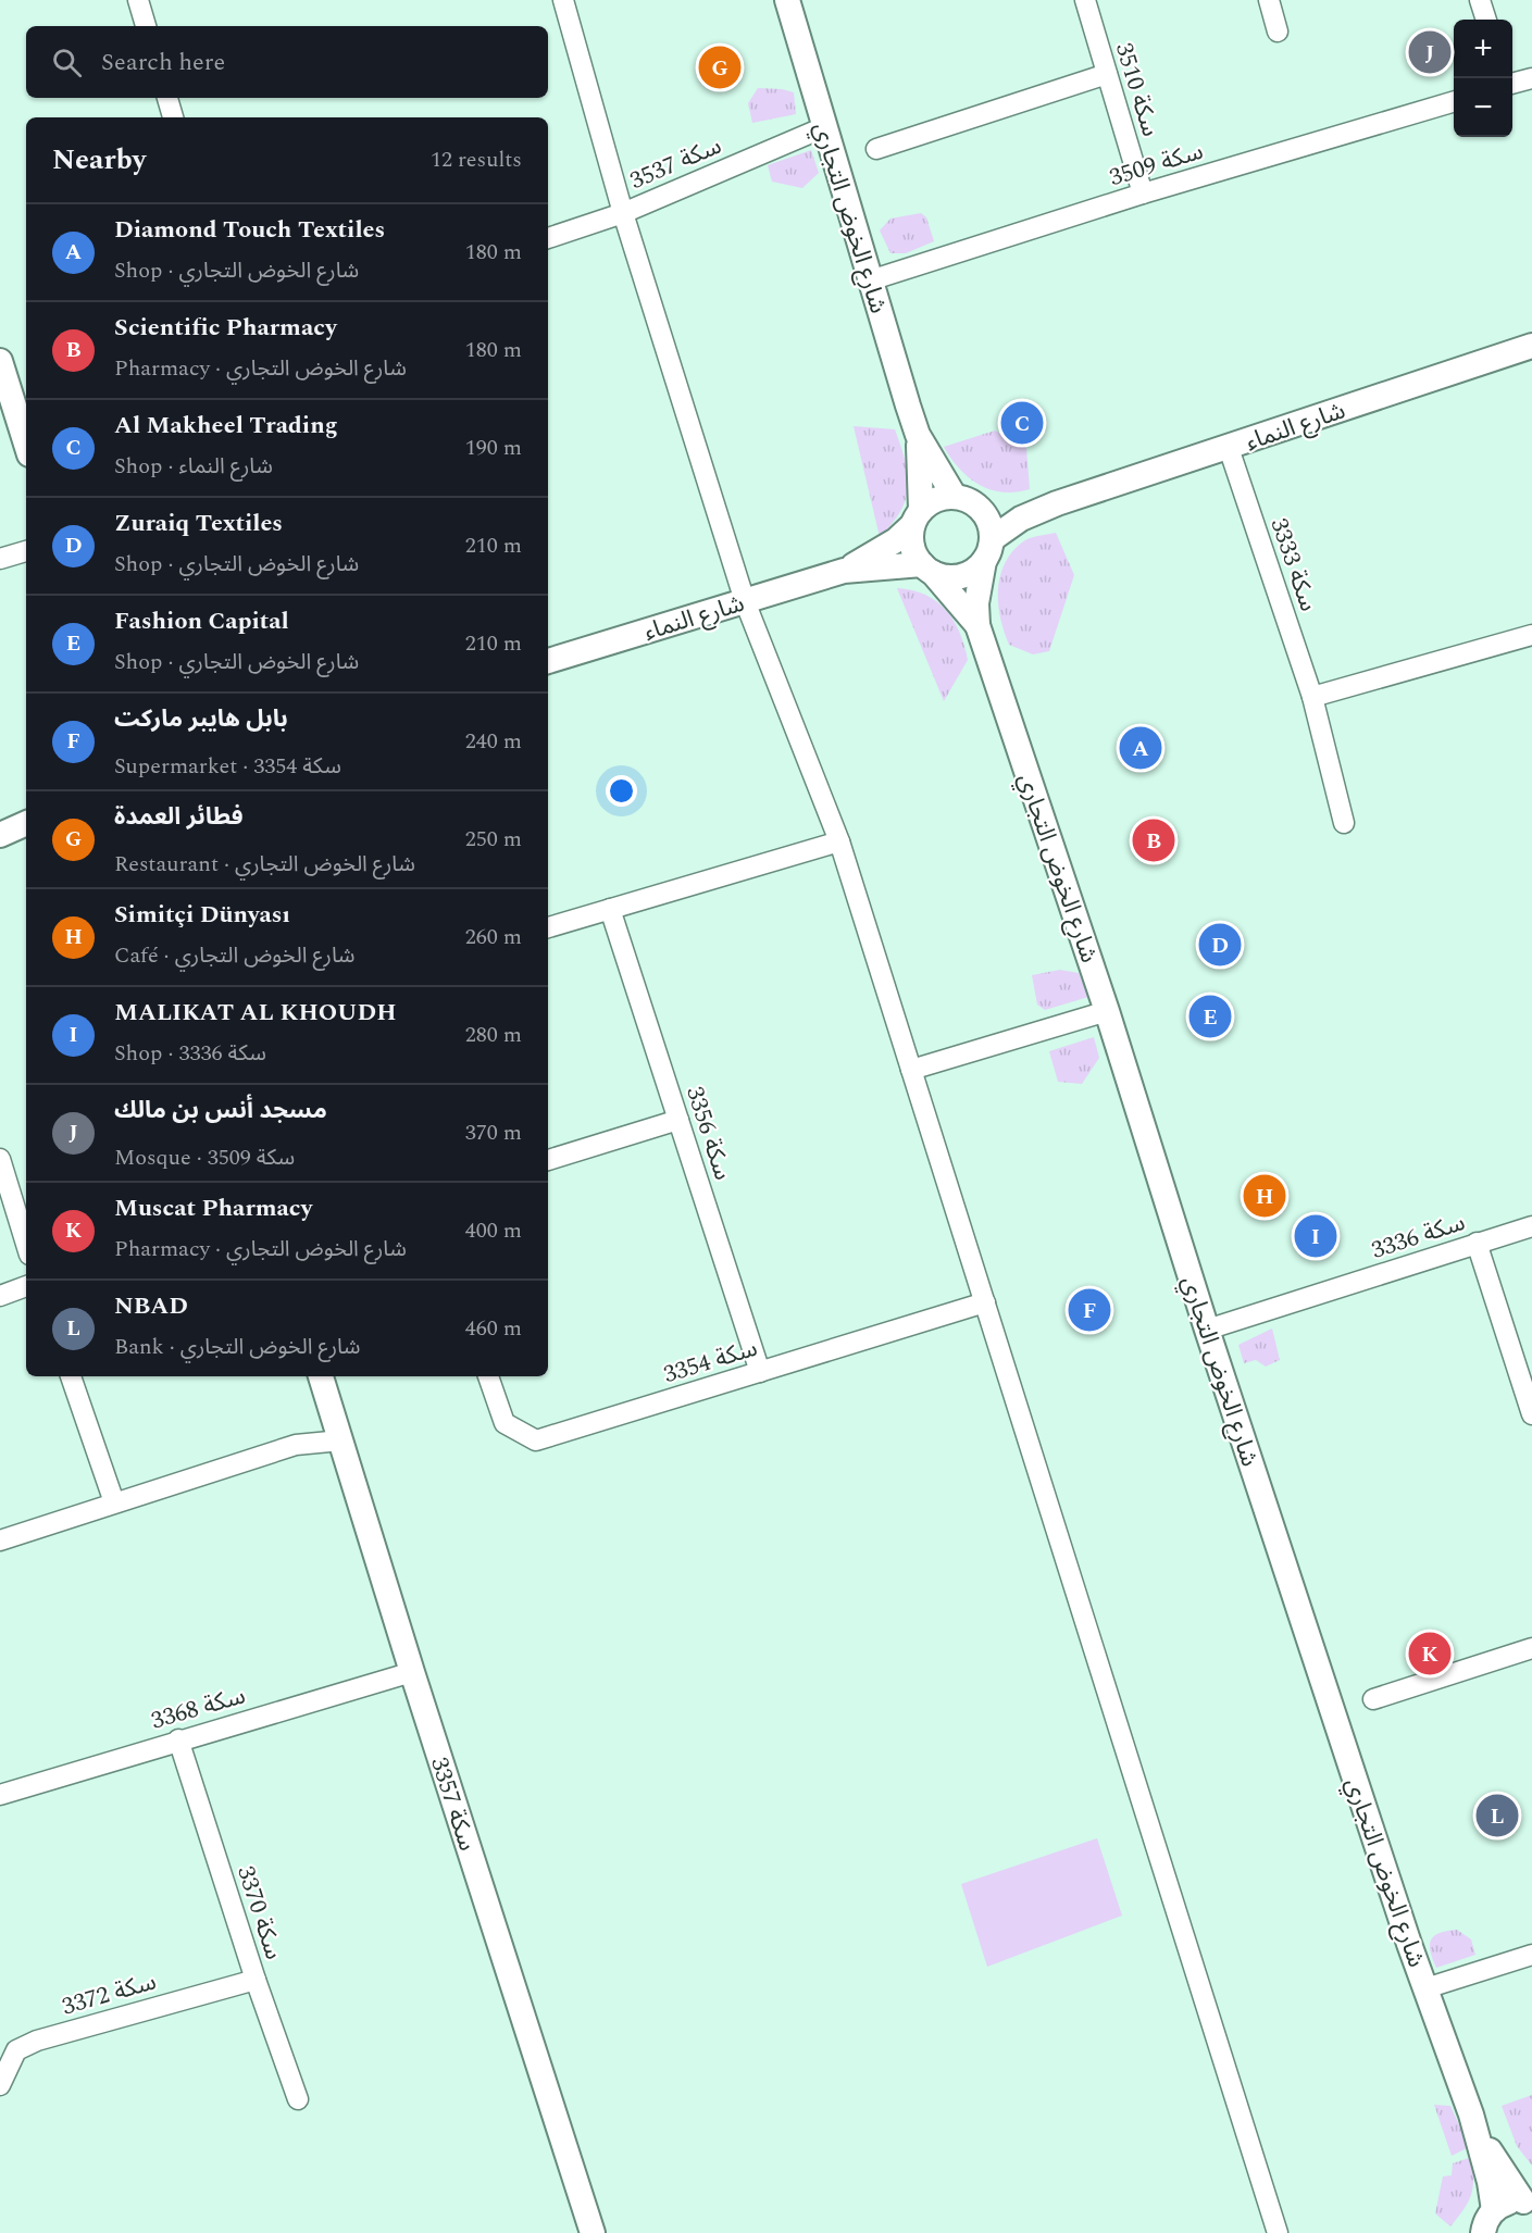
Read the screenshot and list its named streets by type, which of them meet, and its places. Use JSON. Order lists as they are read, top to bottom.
{
  "streets": {
    "street": [
      "سكة 3510",
      "سكة 3537",
      "سكة 3509",
      "شارع الخوض التجاري",
      "شارع النماء",
      "سكة 3333",
      "سكة 3356",
      "سكة 3336",
      "سكة 3354",
      "سكة 3368",
      "سكة 3357",
      "سكة 3370",
      "سكة 3372"
    ]
  },
  "crossings": [
    ["سكة 3510", "سكة 3509"],
    ["سكة 3537", "شارع الخوض التجاري"],
    ["سكة 3509", "شارع الخوض التجاري"],
    ["شارع الخوض التجاري", "شارع النماء"],
    ["شارع الخوض التجاري", "سكة 3336"],
    ["شارع النماء", "سكة 3333"],
    ["سكة 3356", "سكة 3354"],
    ["سكة 3368", "سكة 3357"],
    ["سكة 3368", "سكة 3370"],
    ["سكة 3370", "سكة 3372"]
  ],
  "page": {
    "map_buttons": ["+", "−"],
    "search": "Search here",
    "pins": [
      "J",
      "G",
      "C",
      "A",
      "B",
      "D",
      "E",
      "H",
      "I",
      "F",
      "K",
      "L"
    ],
    "heading": ["Nearby", "12 results"],
    "list": [
      {
        "mark": "A",
        "name": "Diamond Touch Textiles",
        "note": "Shop · شارع الخوض التجاري",
        "value": "180 m"
      },
      {
        "mark": "B",
        "name": "Scientific Pharmacy",
        "note": "Pharmacy · شارع الخوض التجاري",
        "value": "180 m"
      },
      {
        "mark": "C",
        "name": "Al Makheel Trading",
        "note": "Shop · شارع النماء",
        "value": "190 m"
      },
      {
        "mark": "D",
        "name": "Zuraiq Textiles",
        "note": "Shop · شارع الخوض التجاري",
        "value": "210 m"
      },
      {
        "mark": "E",
        "name": "Fashion Capital",
        "note": "Shop · شارع الخوض التجاري",
        "value": "210 m"
      },
      {
        "mark": "F",
        "name": "بابل هايبر ماركت",
        "note": "Supermarket · سكة 3354",
        "value": "240 m"
      },
      {
        "mark": "G",
        "name": "فطائر العمدة",
        "note": "Restaurant · شارع الخوض التجاري",
        "value": "250 m"
      },
      {
        "mark": "H",
        "name": "Simitçi Dünyası",
        "note": "Café · شارع الخوض التجاري",
        "value": "260 m"
      },
      {
        "mark": "I",
        "name": "MALIKAT AL KHOUDH",
        "note": "Shop · سكة 3336",
        "value": "280 m"
      },
      {
        "mark": "J",
        "name": "مسجد أنس بن مالك",
        "note": "Mosque · سكة 3509",
        "value": "370 m"
      },
      {
        "mark": "K",
        "name": "Muscat Pharmacy",
        "note": "Pharmacy · شارع الخوض التجاري",
        "value": "400 m"
      },
      {
        "mark": "L",
        "name": "NBAD",
        "note": "Bank · شارع الخوض التجاري",
        "value": "460 m"
      }
    ]
  }
}
